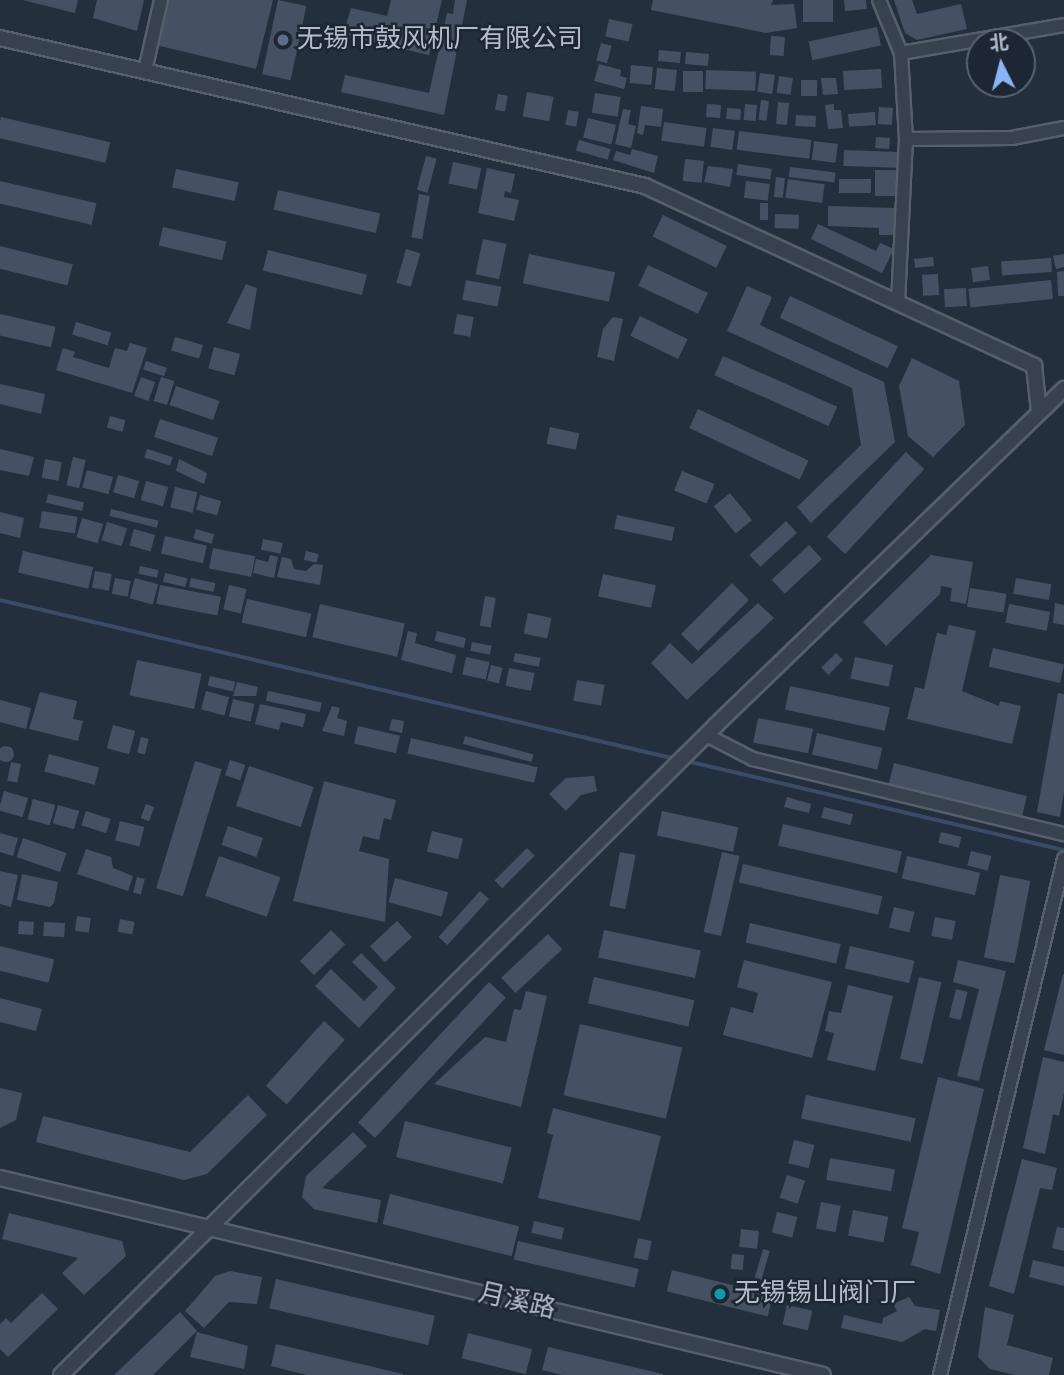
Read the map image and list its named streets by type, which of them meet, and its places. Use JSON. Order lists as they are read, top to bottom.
{
  "streets": {
    "street": ["月溪路"]
  },
  "places": ["无锡市鼓风机厂有限公司", "无锡锡山阀门厂"],
  "north": "top"
}
